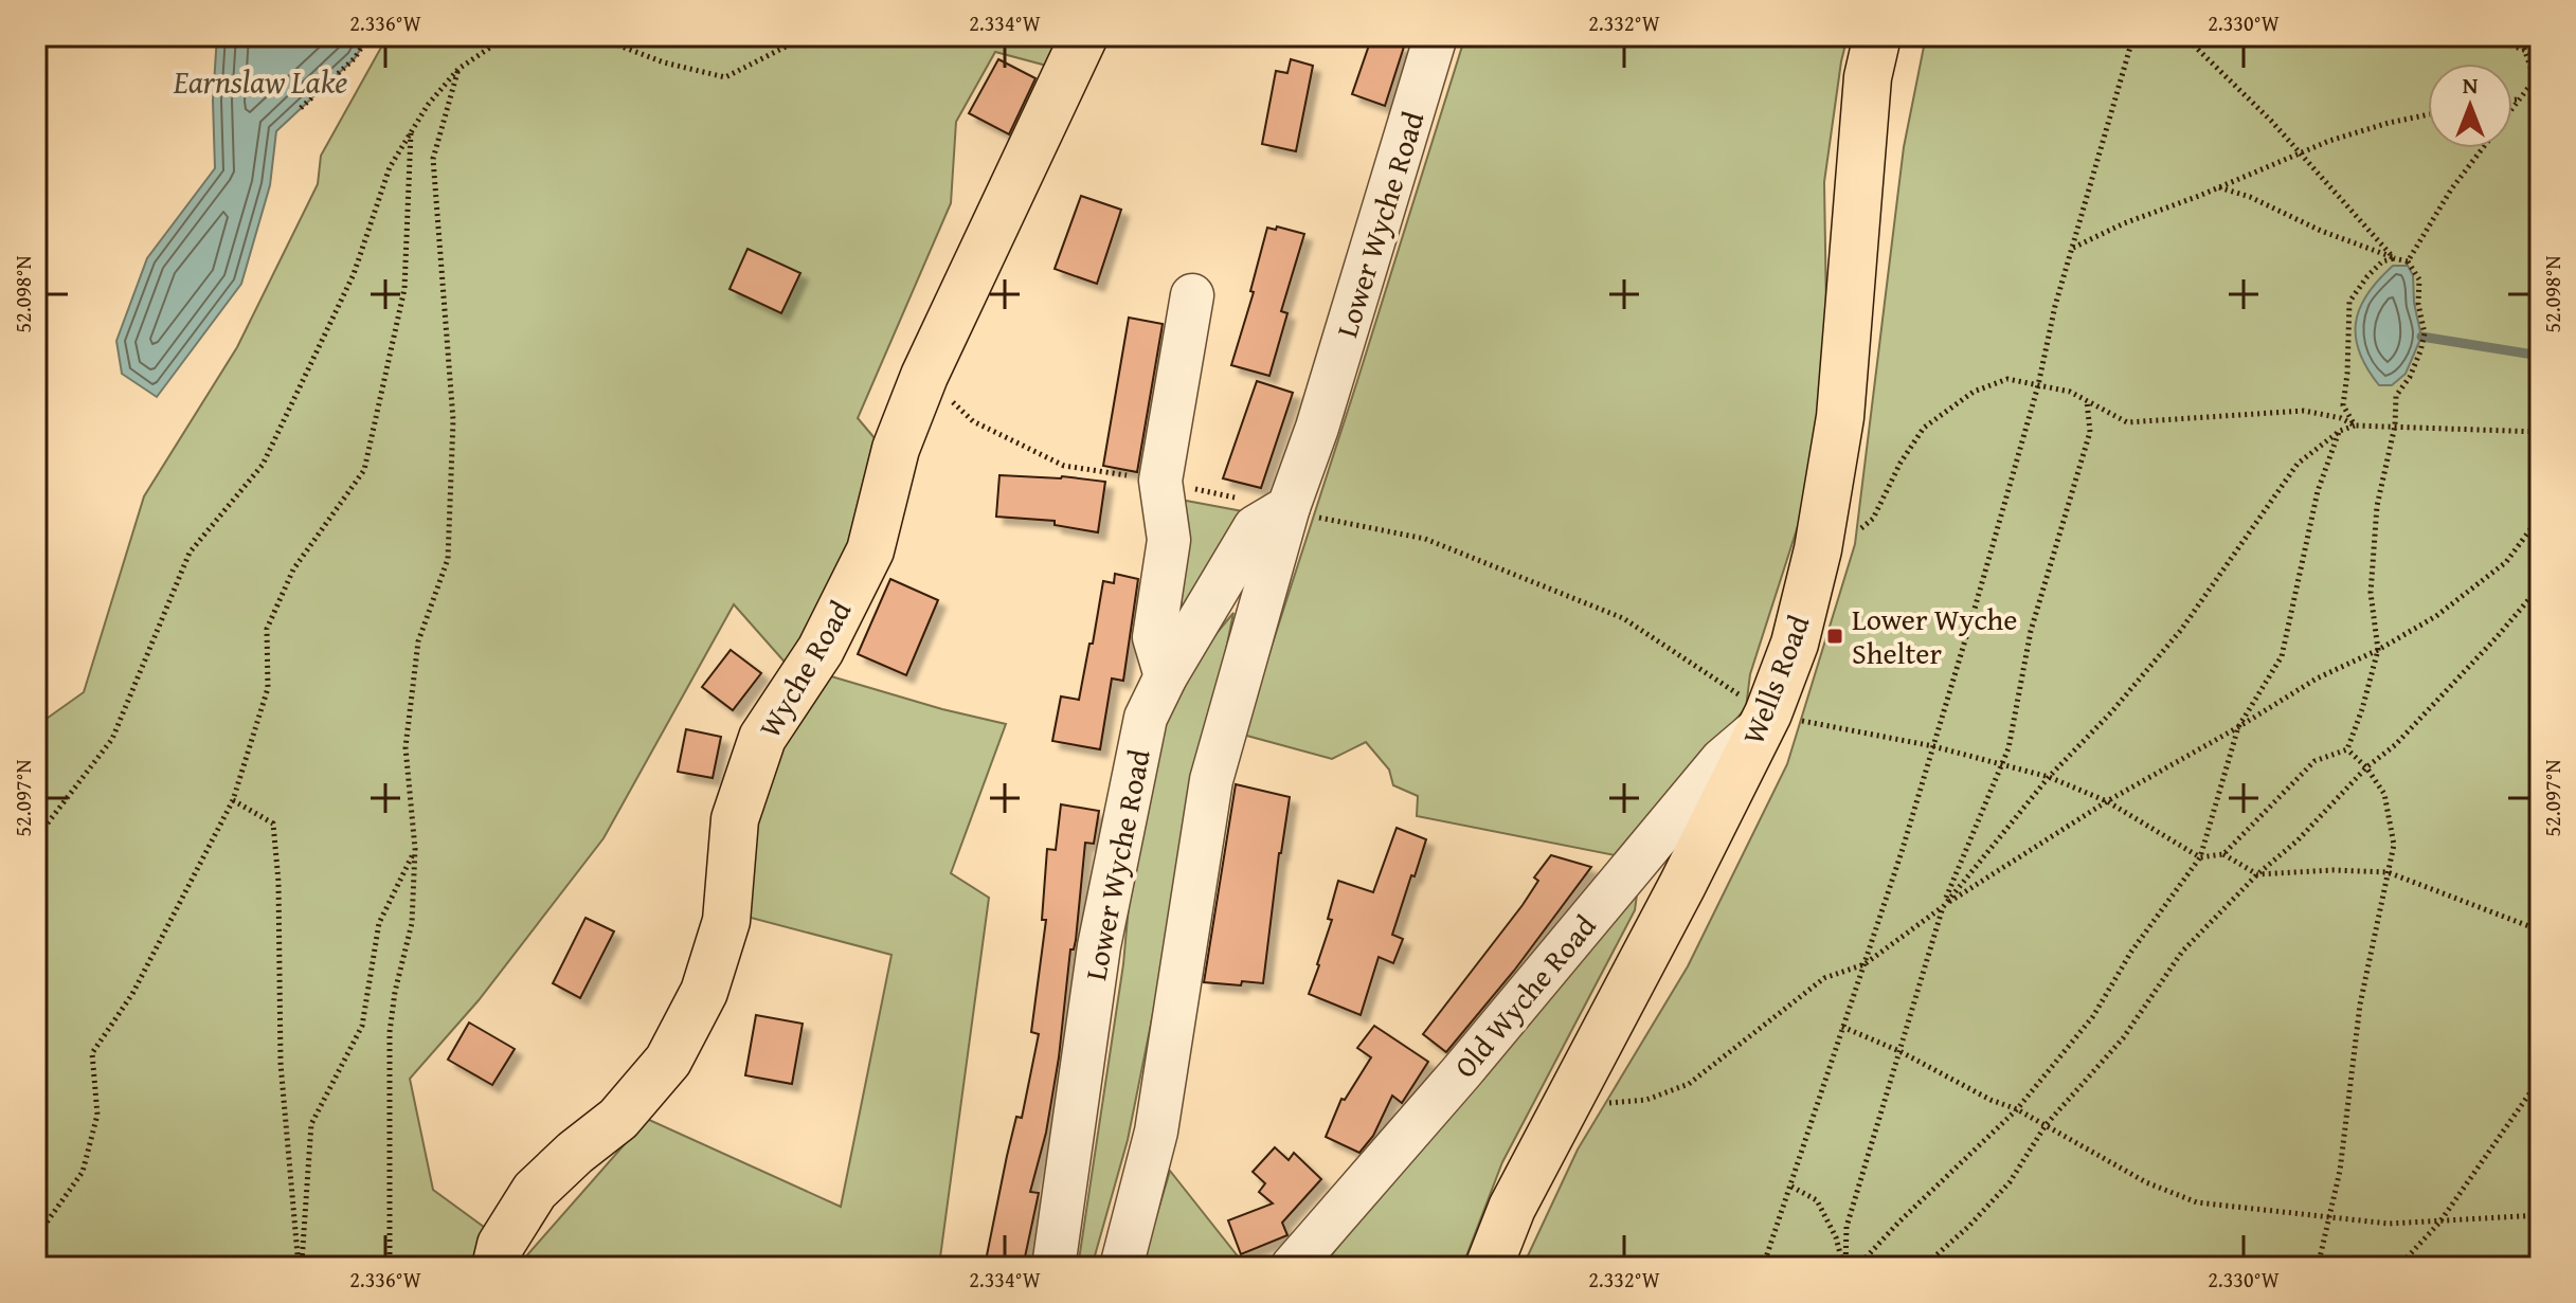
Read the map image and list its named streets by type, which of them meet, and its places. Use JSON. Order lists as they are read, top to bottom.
{
  "streets": {
    "main road": ["Wyche Road", "Wells Road"],
    "street": ["Lower Wyche Road", "Old Wyche Road"]
  },
  "crossings": [
    ["Wells Road", "Old Wyche Road"]
  ],
  "water": ["Earnslaw Lake"],
  "places": {
    "transit": ["Lower Wyche Shelter"]
  },
  "north": "top",
  "coordinates": [
    "2.336°W",
    "2.334°W",
    "2.332°W",
    "2.330°W",
    "52.098°N",
    "52.097°N"
  ]
}
